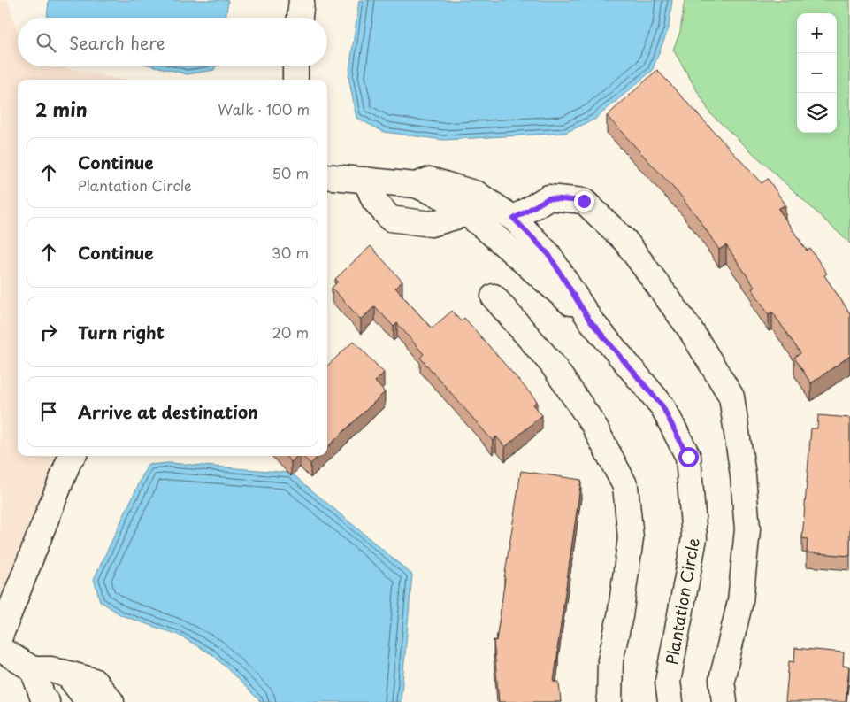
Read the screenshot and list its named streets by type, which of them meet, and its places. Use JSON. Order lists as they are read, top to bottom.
{
  "streets": {
    "street": ["Plantation Circle"]
  },
  "page": {
    "map_buttons": ["+", "−"],
    "search": "Search here",
    "heading": ["2 min", "Walk · 100 m"],
    "list": [
      ["Continue", "Plantation Circle", "50 m"],
      ["Continue", "30 m"],
      ["Turn right", "20 m"],
      "Arrive at destination"
    ]
  }
}
